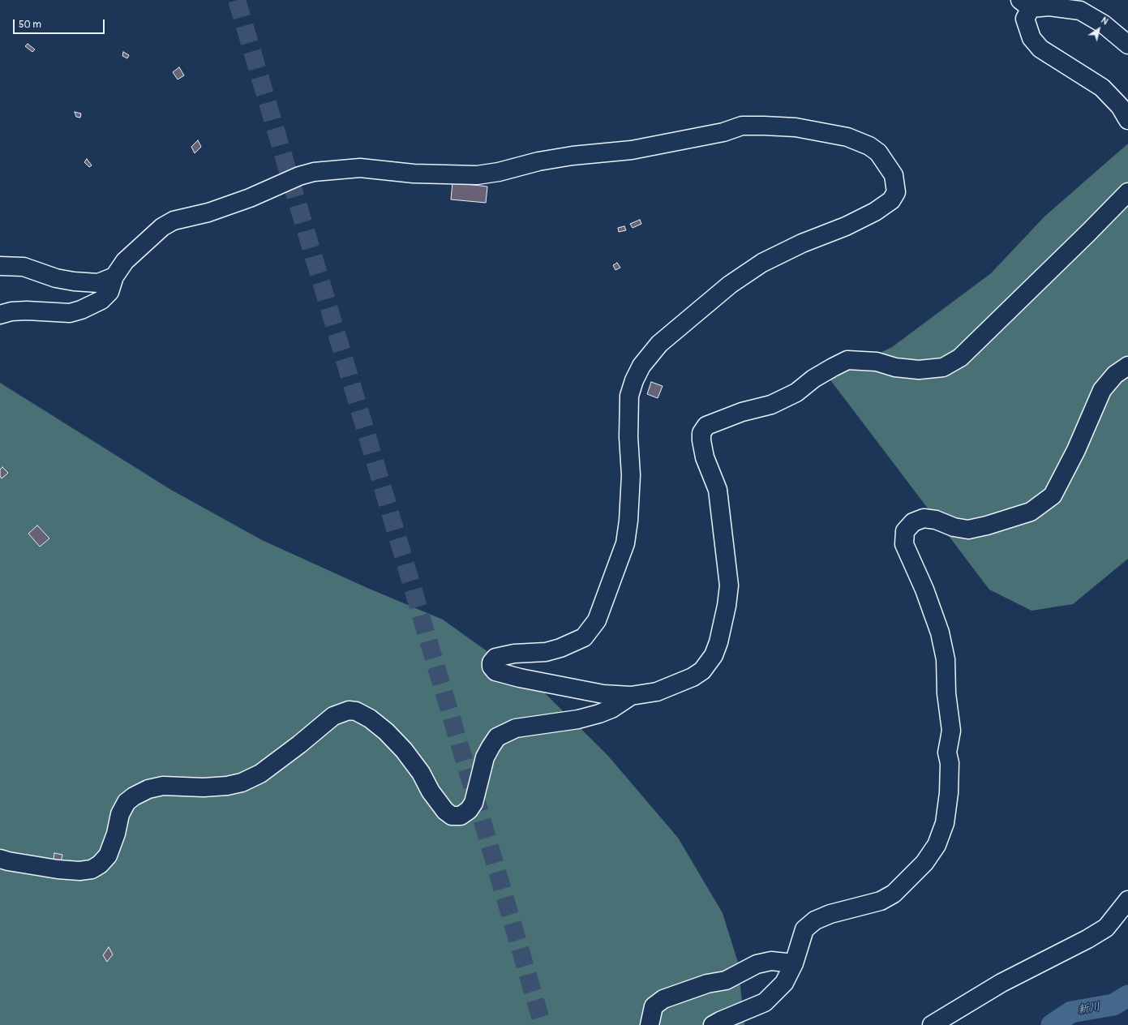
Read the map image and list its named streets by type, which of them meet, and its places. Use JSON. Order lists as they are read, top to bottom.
{
  "water": ["新川"],
  "scale_bar": "50 m",
  "north": "top right"
}
